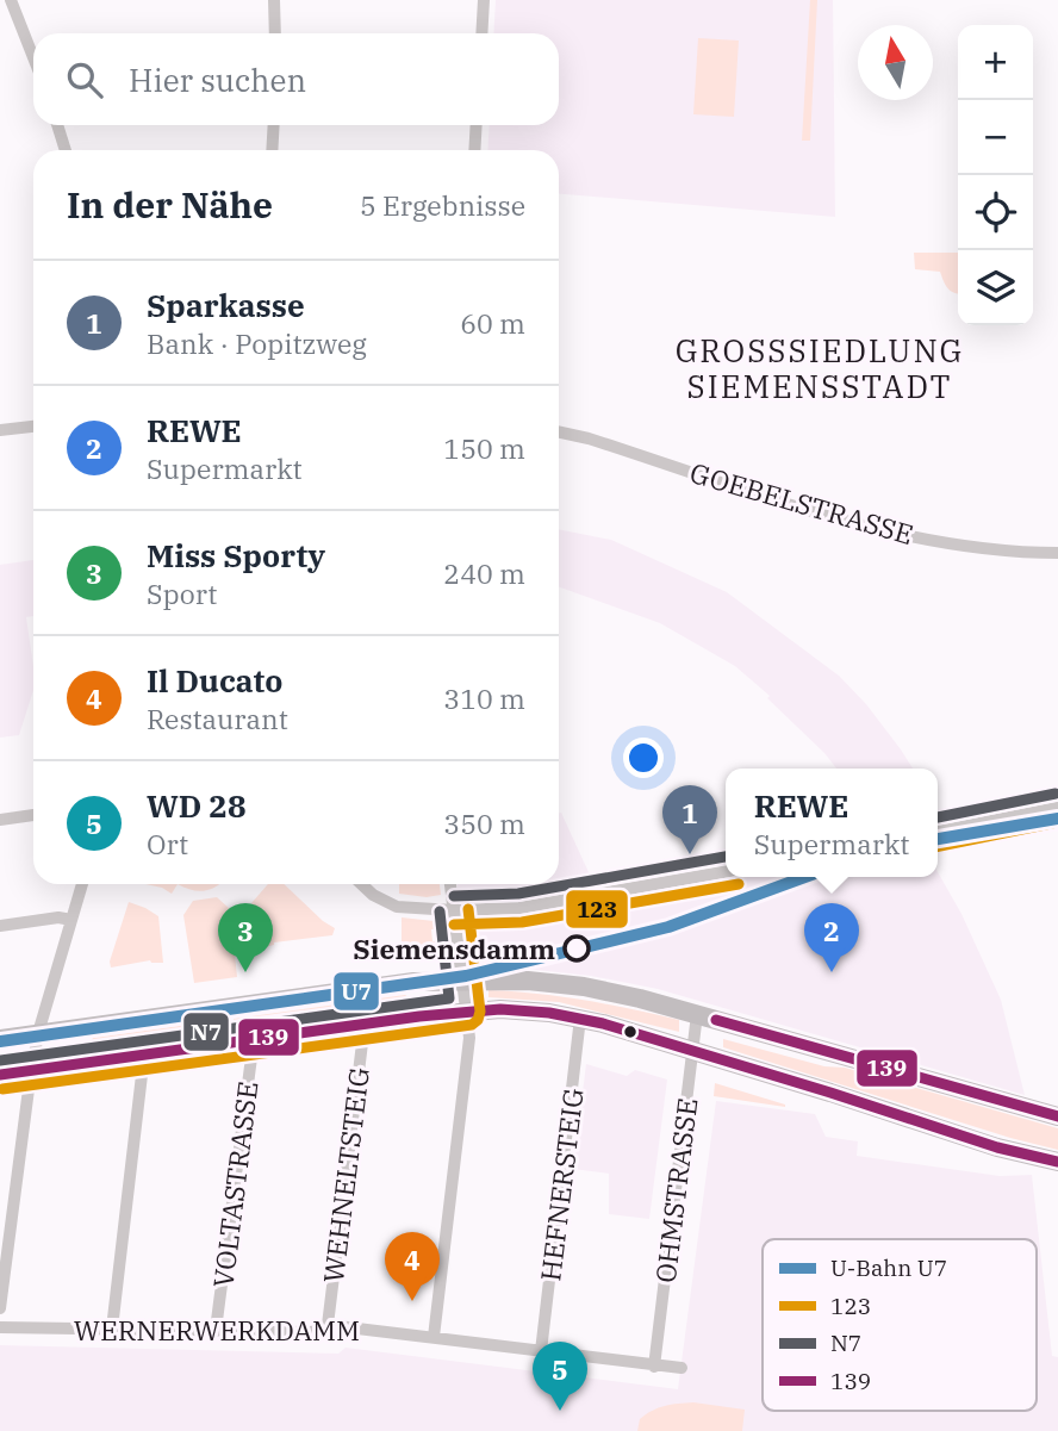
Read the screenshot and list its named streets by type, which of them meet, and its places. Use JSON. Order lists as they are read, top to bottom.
{
  "streets": {
    "street": [
      "GOEBELSTRASSE",
      "WEHNELTSTEIG",
      "VOLTASTRASSE",
      "HEFNERSTEIG",
      "OHMSTRASSE",
      "WERNERWERKDAMM"
    ]
  },
  "crossings": [
    ["WEHNELTSTEIG", "WERNERWERKDAMM"],
    ["VOLTASTRASSE", "WERNERWERKDAMM"],
    ["HEFNERSTEIG", "WERNERWERKDAMM"],
    ["OHMSTRASSE", "WERNERWERKDAMM"]
  ],
  "districts": ["GROSSSIEDLUNG SIEMENSSTADT"],
  "places": ["Siemensdamm"],
  "lines": [
    "transit line N7",
    "metro line U7",
    "transit line 123",
    "transit line 139"
  ],
  "legend": [
    "U-Bahn U7",
    "123",
    "N7",
    "139"
  ],
  "north": "top",
  "page": {
    "map_buttons": ["+", "−"],
    "search": "Hier suchen",
    "heading": ["In der Nähe", "5 Ergebnisse"],
    "list": [
      {
        "mark": "1",
        "name": "Sparkasse",
        "note": "Bank · Popitzweg",
        "value": "60 m"
      },
      {
        "mark": "2",
        "name": "REWE",
        "note": "Supermarkt",
        "value": "150 m"
      },
      {
        "mark": "3",
        "name": "Miss Sporty",
        "note": "Sport",
        "value": "240 m"
      },
      {
        "mark": "4",
        "name": "Il Ducato",
        "note": "Restaurant",
        "value": "310 m"
      },
      {
        "mark": "5",
        "name": "WD 28",
        "note": "Ort",
        "value": "350 m"
      }
    ],
    "popup": ["REWE", "Supermarkt"],
    "pins": [
      "1",
      "2",
      "3",
      "4",
      "5"
    ]
  }
}
